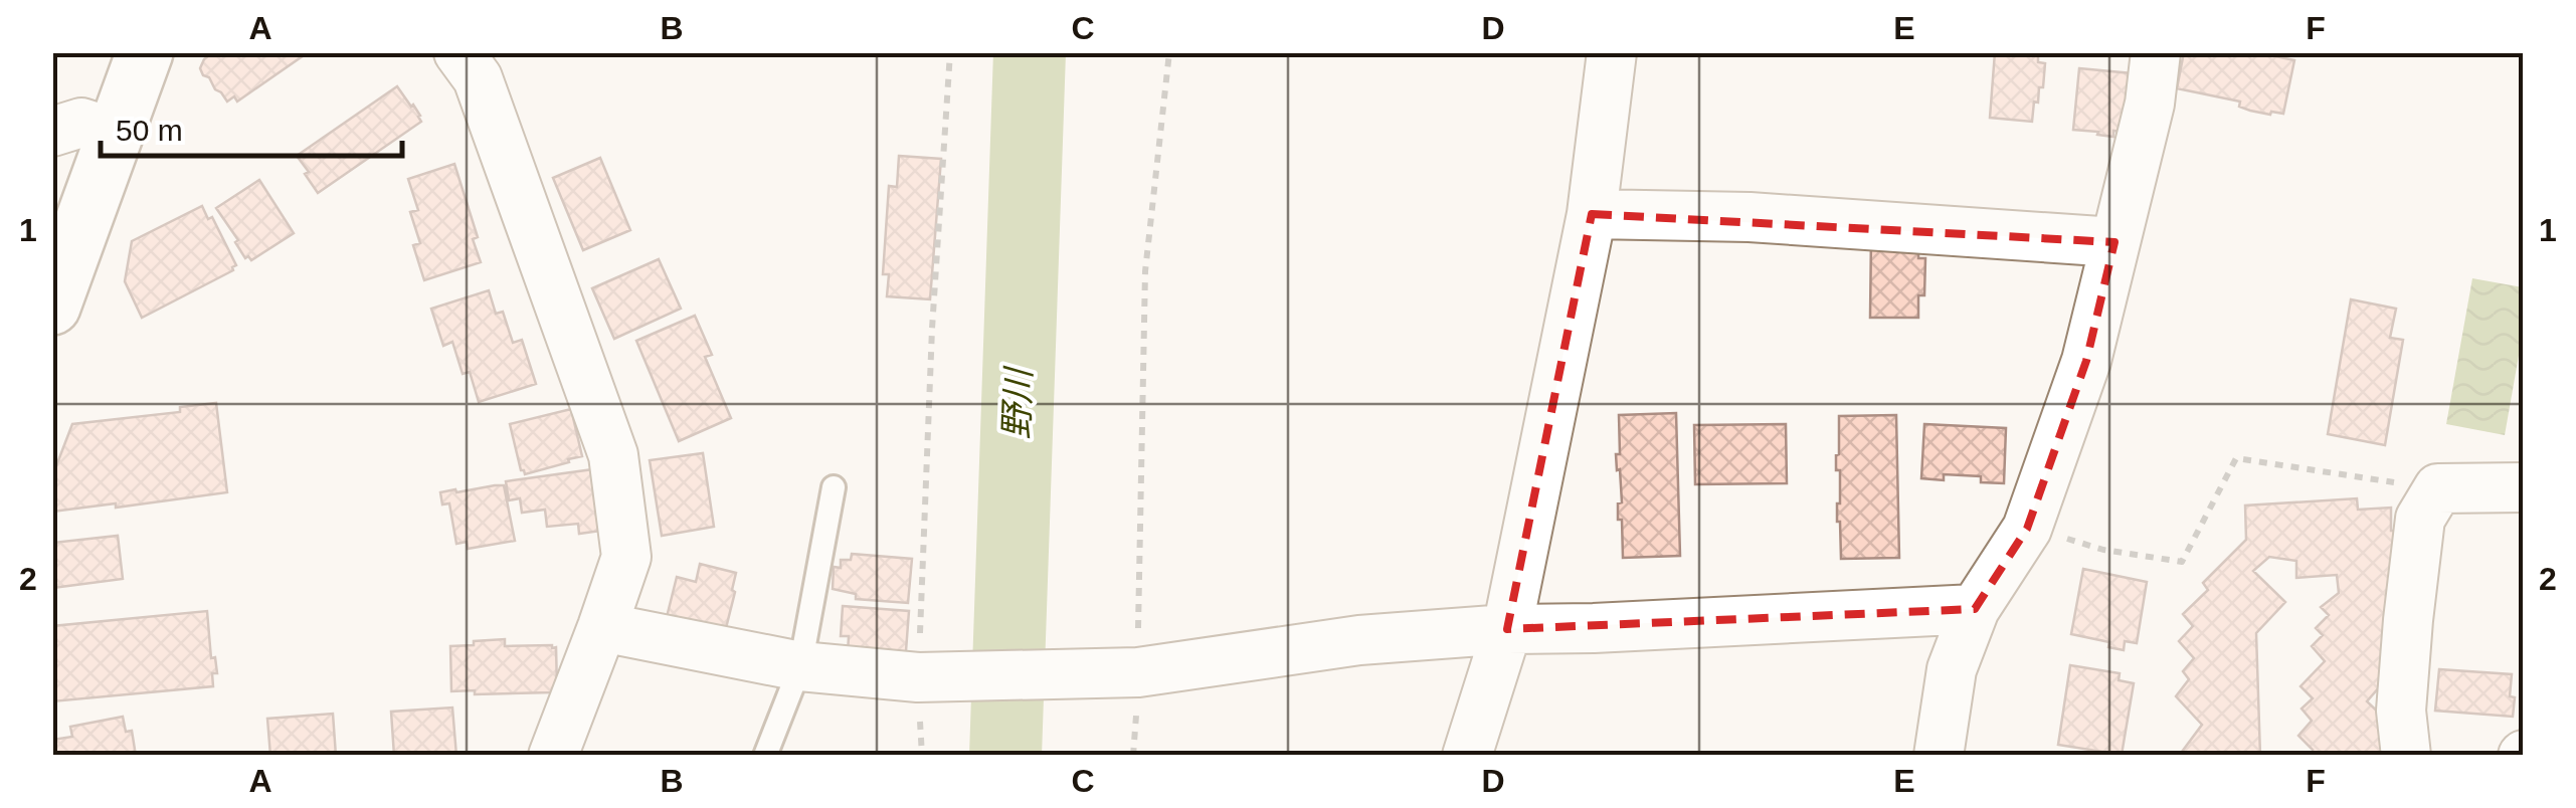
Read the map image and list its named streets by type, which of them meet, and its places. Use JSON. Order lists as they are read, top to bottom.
{
  "water": ["野川"],
  "scale_bar": "50 m",
  "grid": {
    "columns": [
      "A",
      "B",
      "C",
      "D",
      "E",
      "F"
    ],
    "rows": ["1", "2"]
  }
}
